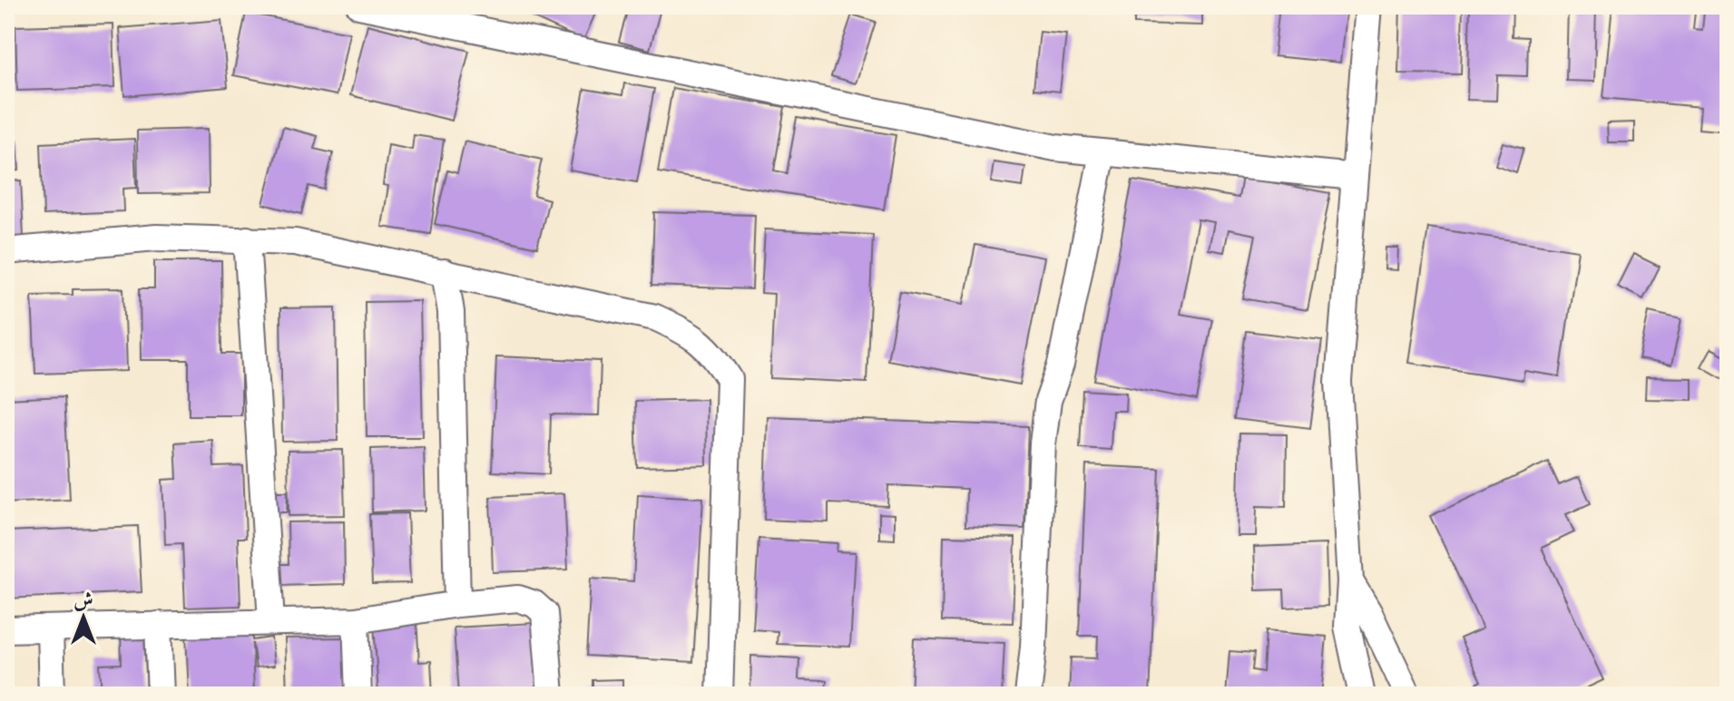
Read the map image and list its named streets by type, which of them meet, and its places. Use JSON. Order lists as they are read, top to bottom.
{
  "north": "top"
}
